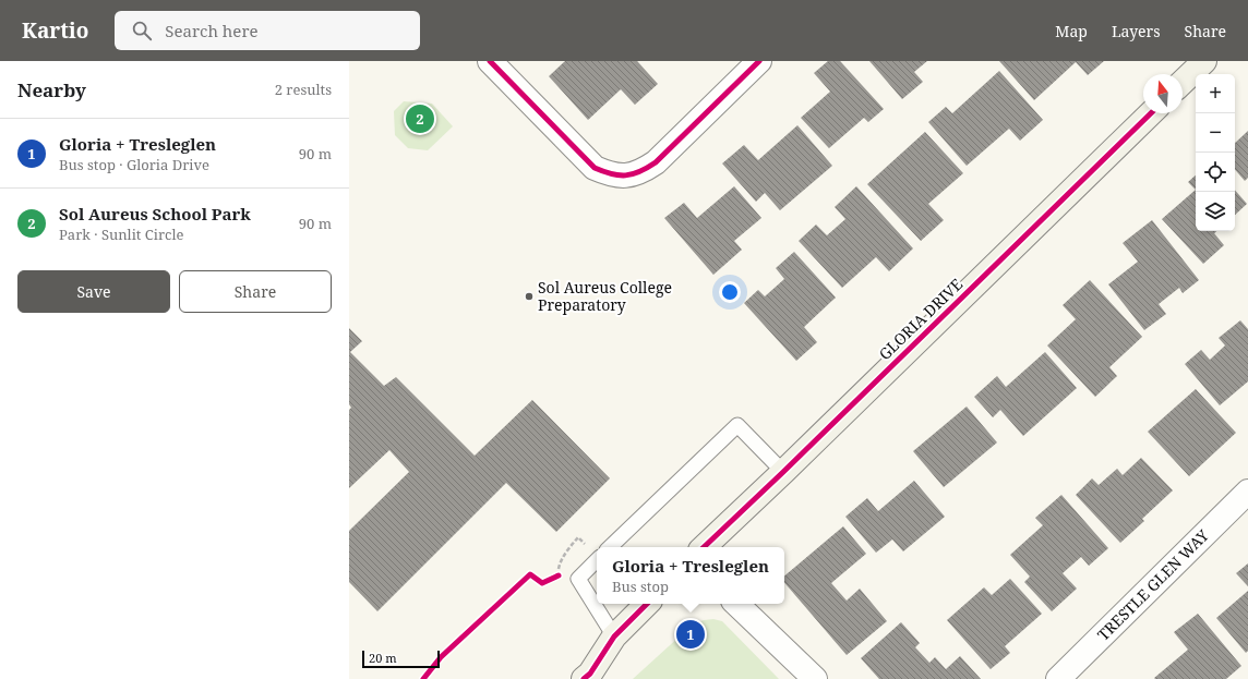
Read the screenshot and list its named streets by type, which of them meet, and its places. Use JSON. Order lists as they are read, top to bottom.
{
  "streets": {
    "street": ["GLORIA DRIVE", "TRESTLE GLEN WAY"]
  },
  "places": ["Sol Aureus College Preparatory"],
  "scale_bar": "20 m",
  "north": "top",
  "page": {
    "header": "Kartio",
    "search": "Search here",
    "nav": ["Map", "Layers", "Share"],
    "heading": ["Nearby", "2 results"],
    "map_buttons": ["+", "−"],
    "pins": ["2", "1"],
    "list": [
      {
        "mark": "1",
        "name": "Gloria + Tresleglen",
        "note": "Bus stop · Gloria Drive",
        "value": "90 m"
      },
      {
        "mark": "2",
        "name": "Sol Aureus School Park",
        "note": "Park · Sunlit Circle",
        "value": "90 m"
      }
    ],
    "buttons": ["Save", "Share"],
    "popup": ["Gloria + Tresleglen", "Bus stop"],
    "scale": "20 m"
  }
}
